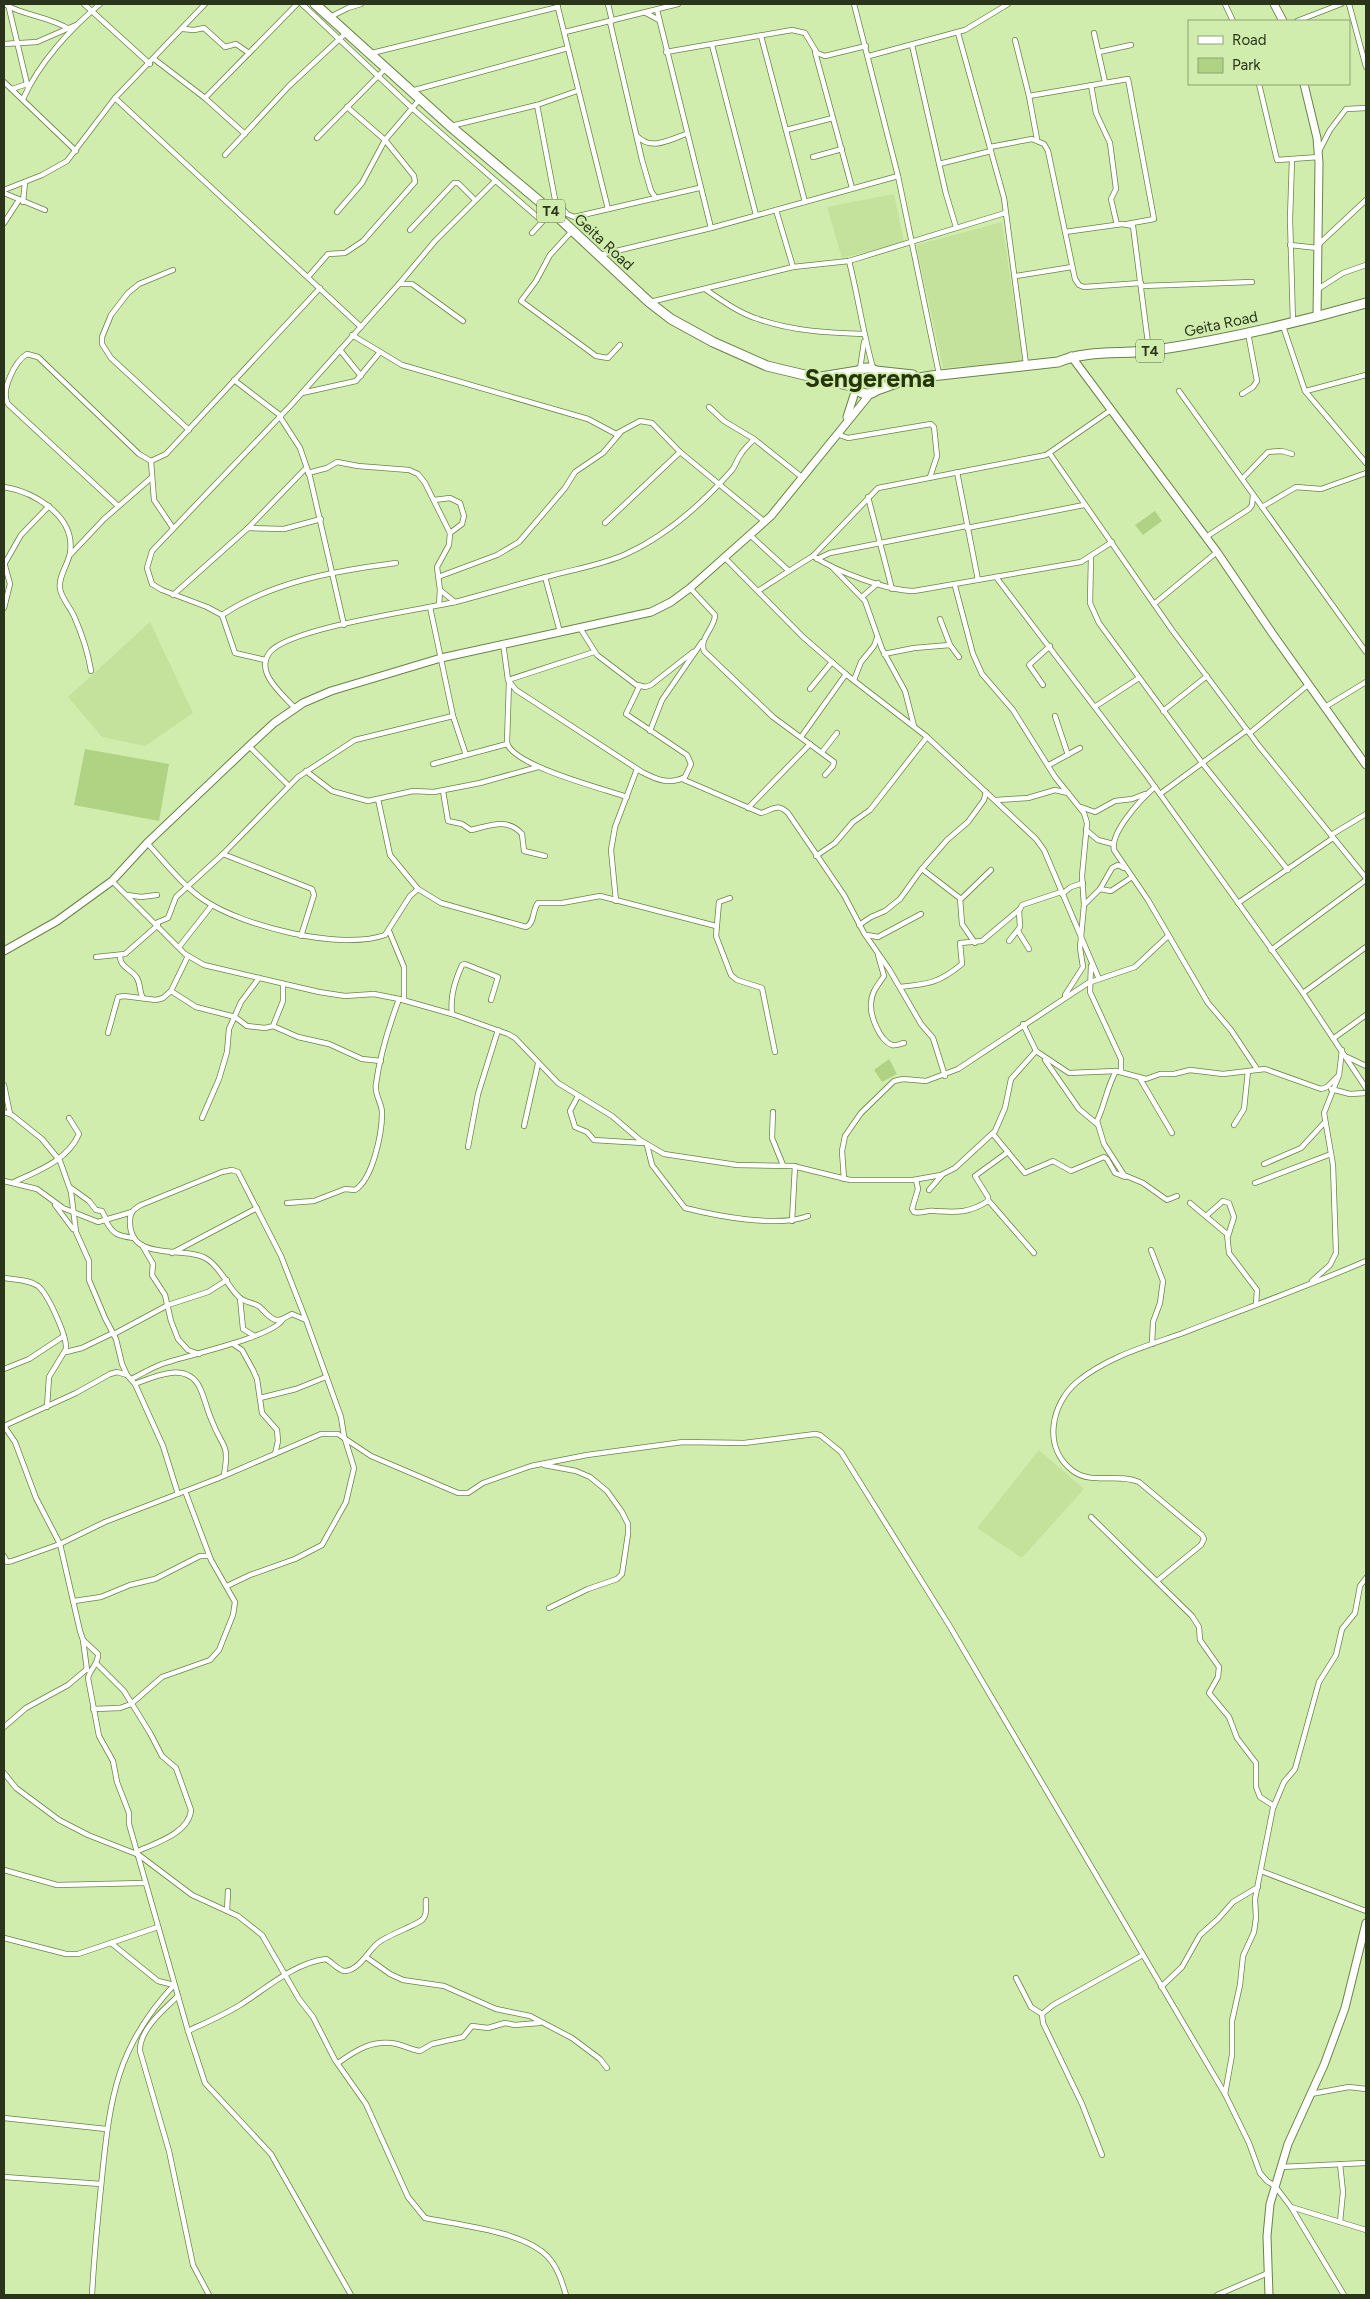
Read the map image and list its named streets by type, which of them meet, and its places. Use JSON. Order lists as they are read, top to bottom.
{
  "streets": {
    "highway": ["T4", "Geita Road"]
  },
  "districts": ["Sengerema"],
  "legend": ["Road", "Park"]
}
